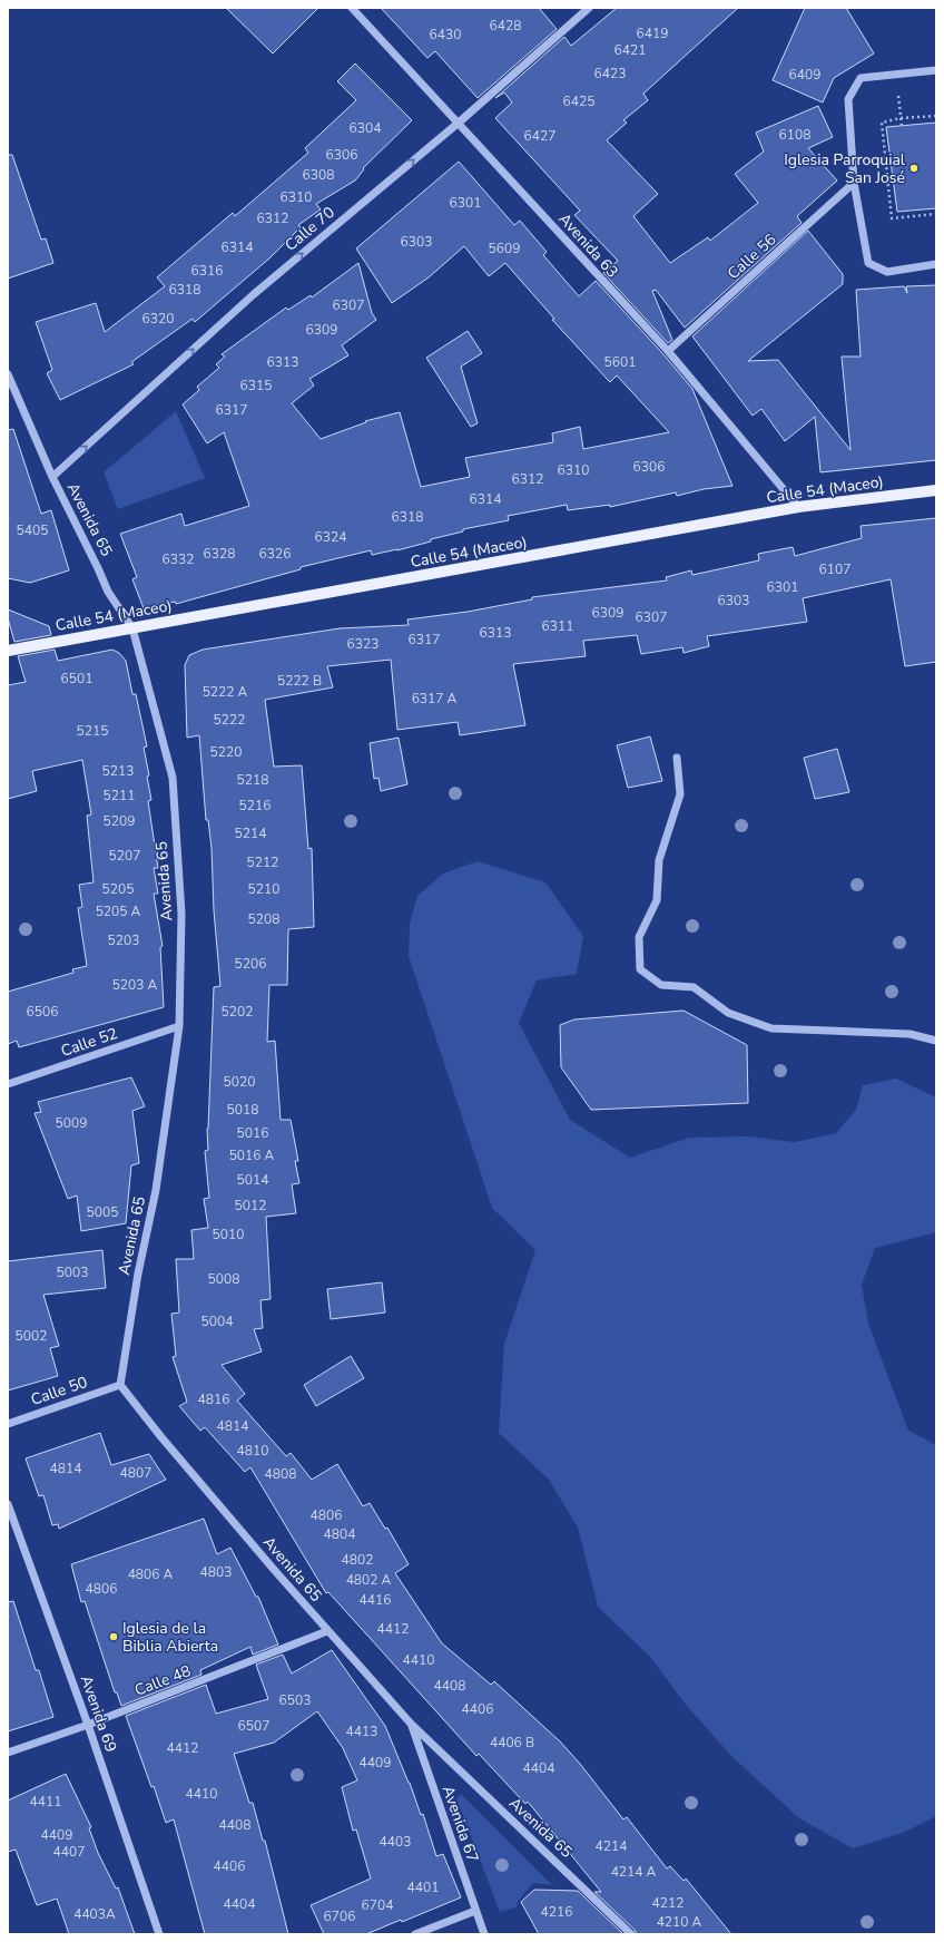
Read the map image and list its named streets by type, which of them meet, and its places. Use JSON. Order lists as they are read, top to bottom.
{
  "streets": {
    "main road": ["Calle 54 (Maceo)"],
    "street": [
      "Calle 70",
      "Avenida 63",
      "Calle 56",
      "Avenida 65",
      "Calle 52",
      "Calle 50",
      "Calle 48",
      "Avenida 69",
      "Avenida 67"
    ]
  },
  "crossings": [
    ["Calle 70", "Avenida 63"],
    ["Calle 70", "Avenida 65"],
    ["Avenida 63", "Calle 56"],
    ["Avenida 63", "Calle 54 (Maceo)"],
    ["Calle 54 (Maceo)", "Avenida 65"],
    ["Avenida 65", "Calle 52"],
    ["Avenida 65", "Calle 50"],
    ["Avenida 65", "Calle 48"],
    ["Avenida 65", "Avenida 67"],
    ["Calle 48", "Avenida 69"]
  ],
  "one_way": ["Calle 70"],
  "places": ["Iglesia Parroquial San José", "Iglesia de la Biblia Abierta"],
  "house_numbers": [
    "6428",
    "6419",
    "6430",
    "6421",
    "6423",
    "6409",
    "6425",
    "6304",
    "6108",
    "6427",
    "6306",
    "6308",
    "6310",
    "6301",
    "6312",
    "6303",
    "6314",
    "5609",
    "6316",
    "6318",
    "6307",
    "6320",
    "6309",
    "6313",
    "5601",
    "6315",
    "6317",
    "6306",
    "6310",
    "6312",
    "6314",
    "6318",
    "5405",
    "6324",
    "6328",
    "6326",
    "6332",
    "6107",
    "6301",
    "6303",
    "6309",
    "6307",
    "6311",
    "6313",
    "6317",
    "6323",
    "6501",
    "5222 B",
    "5222 A",
    "6317 A",
    "5222",
    "5215",
    "5220",
    "5213",
    "5218",
    "5211",
    "5216",
    "5209",
    "5214",
    "5207",
    "5212",
    "5205",
    "5210",
    "5205 A",
    "5208",
    "5203",
    "5206",
    "5203 A",
    "6506",
    "5202",
    "5020",
    "5018",
    "5009",
    "5016",
    "5016 A",
    "5014",
    "5012",
    "5005",
    "5010",
    "5003",
    "5008",
    "5004",
    "5002",
    "4816",
    "4814",
    "4810",
    "4814",
    "4807",
    "4808",
    "4806",
    "4804",
    "4802",
    "4803",
    "4806 A",
    "4802 A",
    "4806",
    "4416",
    "4412",
    "4410",
    "4408",
    "6503",
    "4406",
    "6507",
    "4413",
    "4406 B",
    "4412",
    "4409",
    "4404",
    "4410",
    "4411",
    "4408",
    "4409",
    "4403",
    "4214",
    "4407",
    "4406",
    "4214 A",
    "4401",
    "4212",
    "4404",
    "6704",
    "4216",
    "4403A",
    "6706",
    "4210 A"
  ]
}
